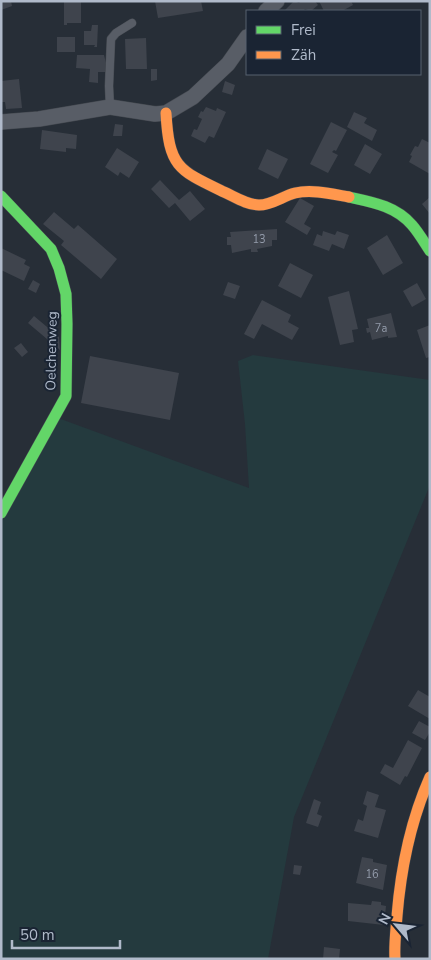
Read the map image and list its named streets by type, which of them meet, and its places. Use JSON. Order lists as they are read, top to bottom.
{
  "streets": {
    "street": ["Oelchenweg"]
  },
  "house_numbers": ["13", "7a", "16"],
  "legend": ["Frei", "Zäh"],
  "scale_bar": "50 m",
  "north": "top left"
}
